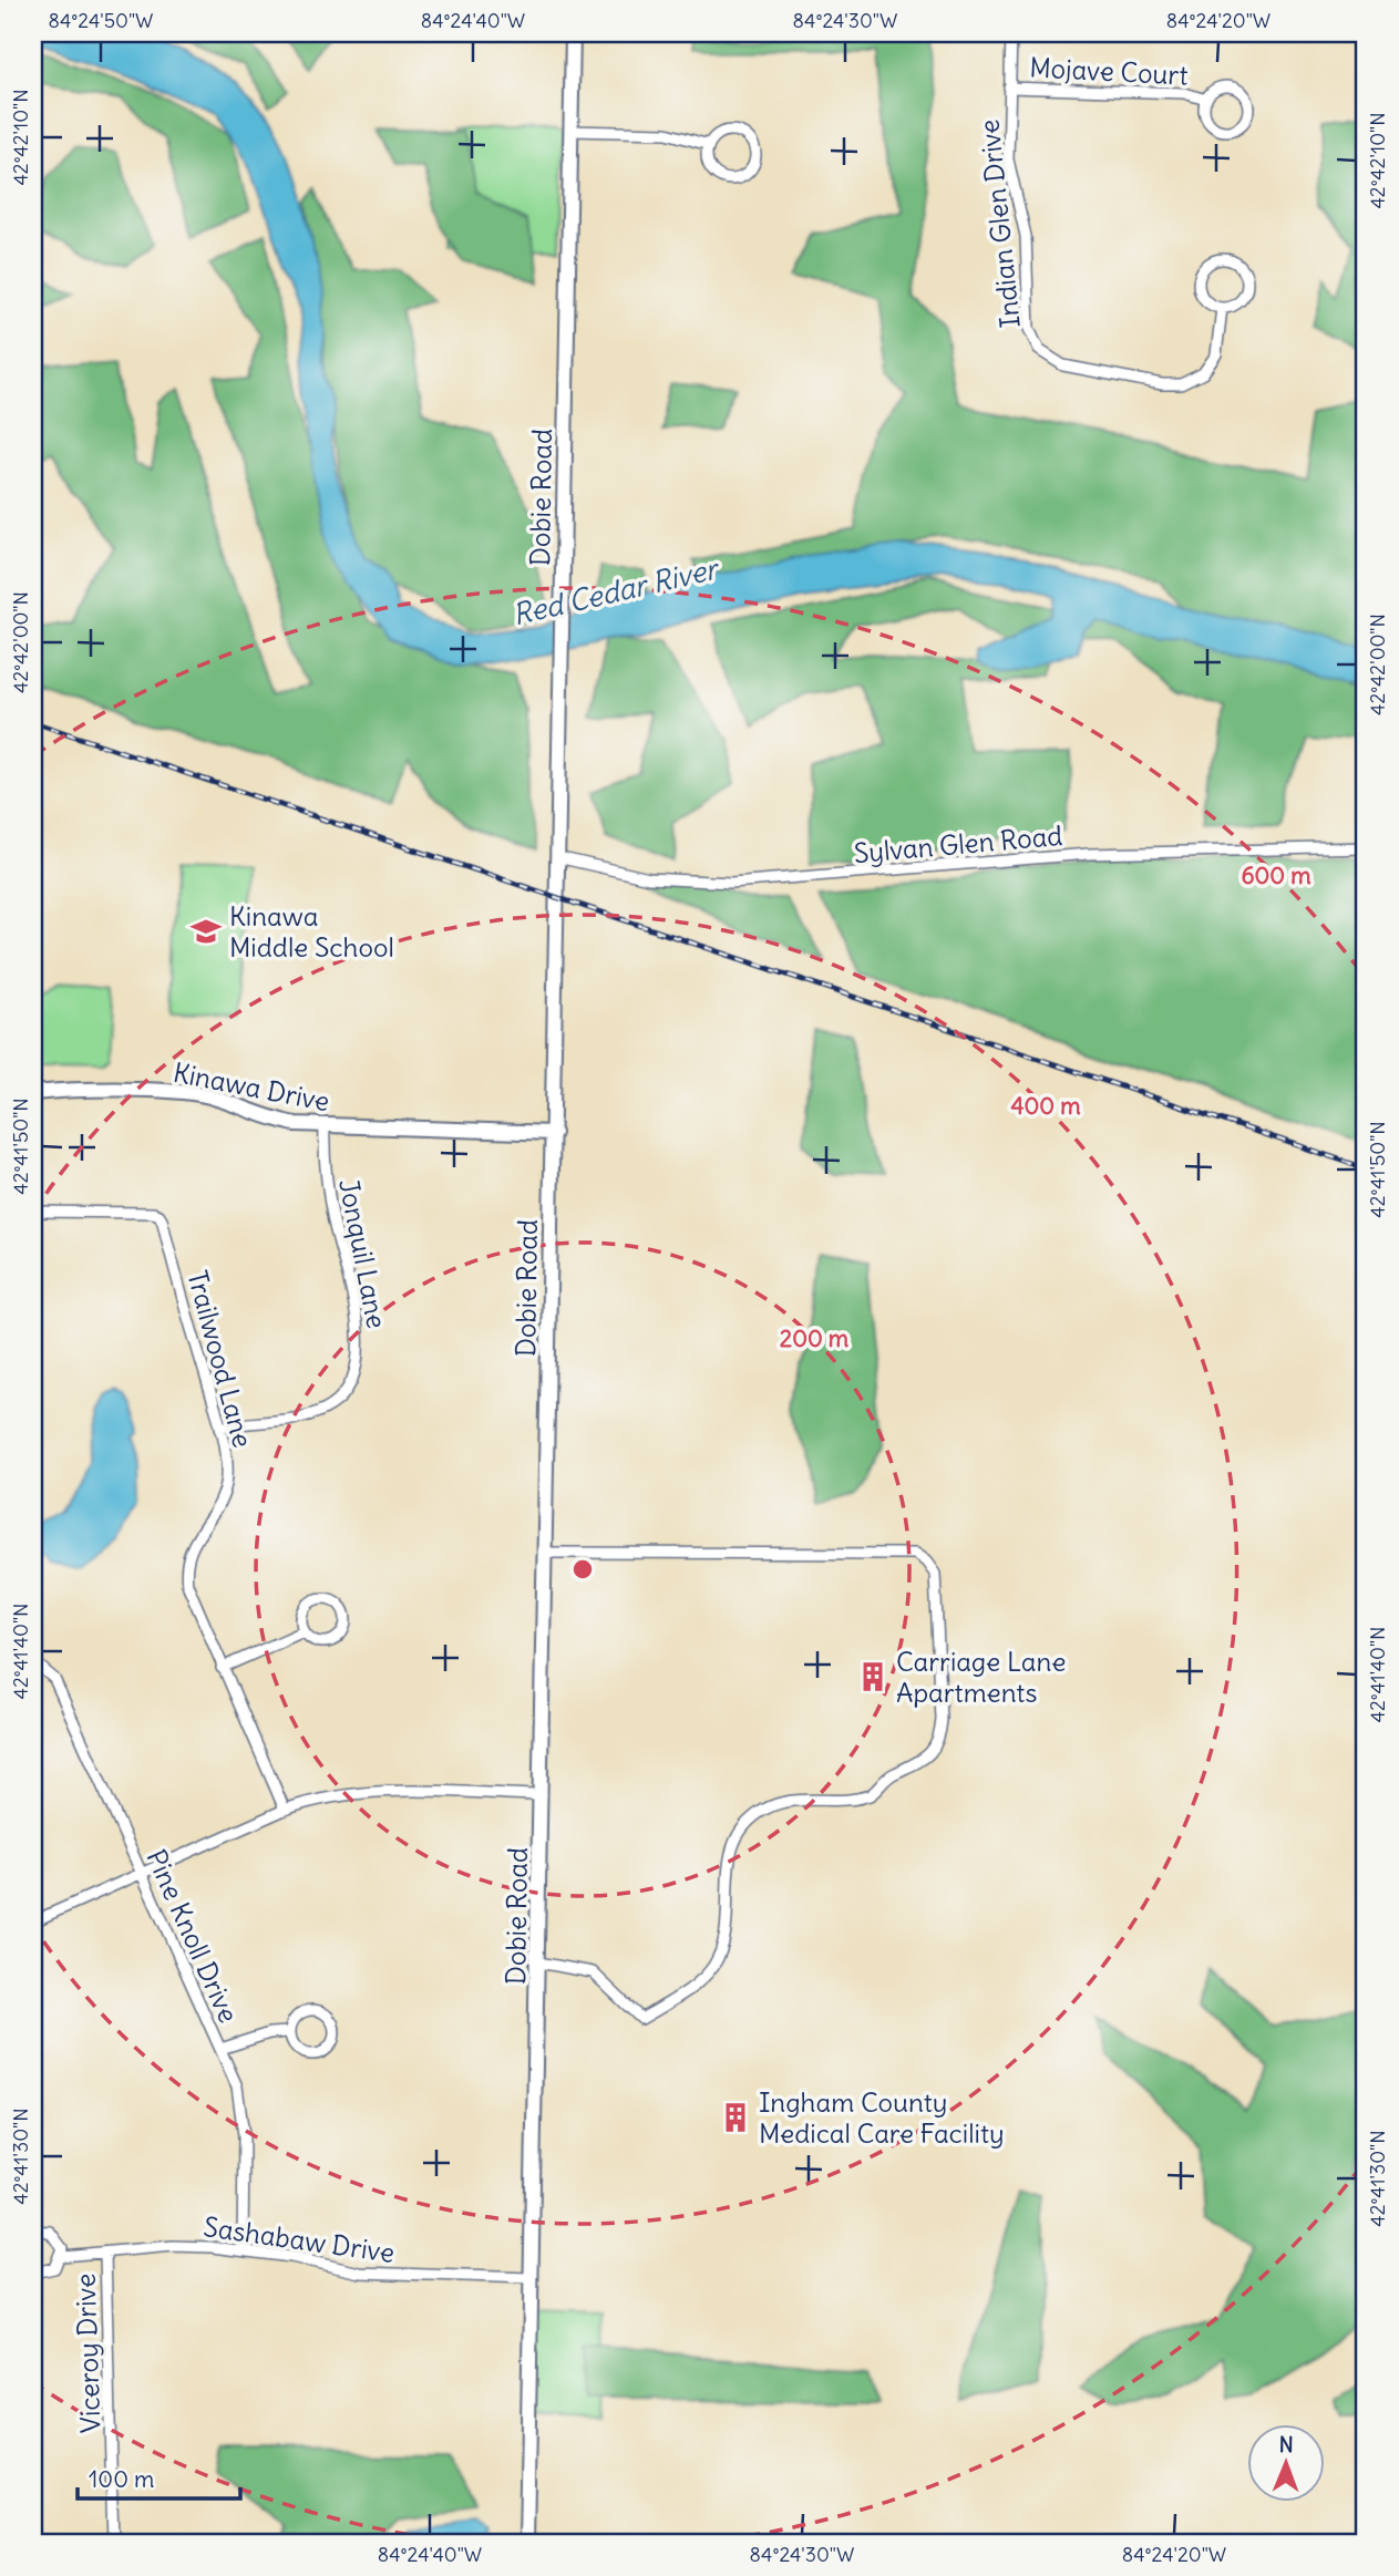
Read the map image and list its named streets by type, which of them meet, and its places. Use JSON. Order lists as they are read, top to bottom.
{
  "streets": {
    "street": [
      "Mojave Court",
      "Indian Glen Drive",
      "Dobie Road",
      "Sylvan Glen Road",
      "Kinawa Drive",
      "Jonquil Lane",
      "Trailwood Lane",
      "Pine Knoll Drive",
      "Sashabaw Drive",
      "Viceroy Drive"
    ]
  },
  "crossings": [
    ["Mojave Court", "Indian Glen Drive"],
    ["Dobie Road", "Sylvan Glen Road"],
    ["Dobie Road", "Kinawa Drive"],
    ["Dobie Road", "Sashabaw Drive"],
    ["Kinawa Drive", "Jonquil Lane"],
    ["Jonquil Lane", "Trailwood Lane"],
    ["Pine Knoll Drive", "Sashabaw Drive"],
    ["Sashabaw Drive", "Viceroy Drive"]
  ],
  "water": ["Red Cedar River"],
  "places": {
    "school or university": ["Kinawa Middle School"],
    "building": ["Carriage Lane Apartments", "Ingham County Medical Care Facility"]
  },
  "scale_bar": "100 m",
  "north": "top",
  "coordinates": [
    "84°24'50\"W",
    "84°24'40\"W",
    "84°24'30\"W",
    "84°24'20\"W",
    "42°42'10\"N",
    "42°42'00\"N",
    "42°41'50\"N",
    "42°41'40\"N",
    "42°41'30\"N"
  ],
  "rings": ["600 m", "400 m", "200 m"]
}
